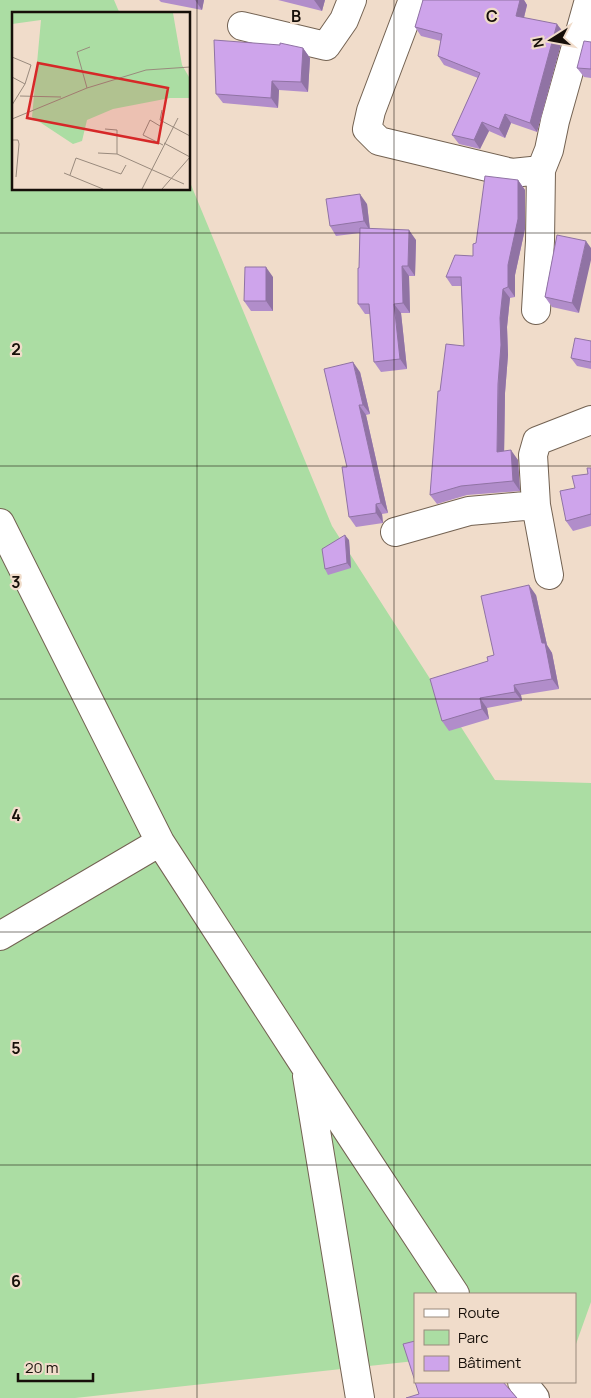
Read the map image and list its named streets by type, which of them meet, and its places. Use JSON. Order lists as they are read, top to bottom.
{
  "legend": ["Route", "Parc", "Bâtiment"],
  "scale_bar": "20 m",
  "north": "left",
  "grid": {
    "columns": ["B", "C"],
    "rows": [
      "2",
      "3",
      "4",
      "5",
      "6"
    ]
  }
}
